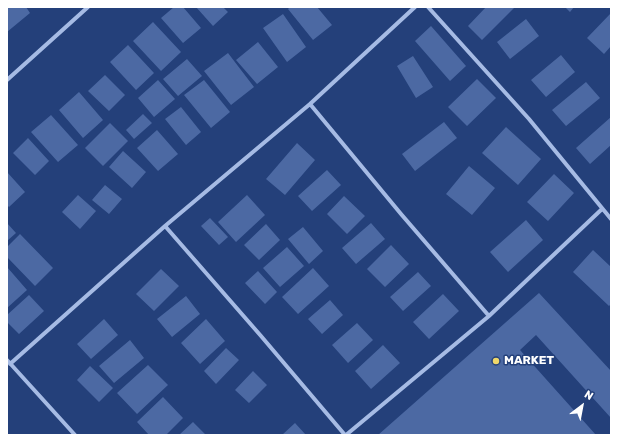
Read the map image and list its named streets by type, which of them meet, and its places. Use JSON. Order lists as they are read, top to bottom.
{
  "places": ["MARKET"],
  "north": "top right"
}
